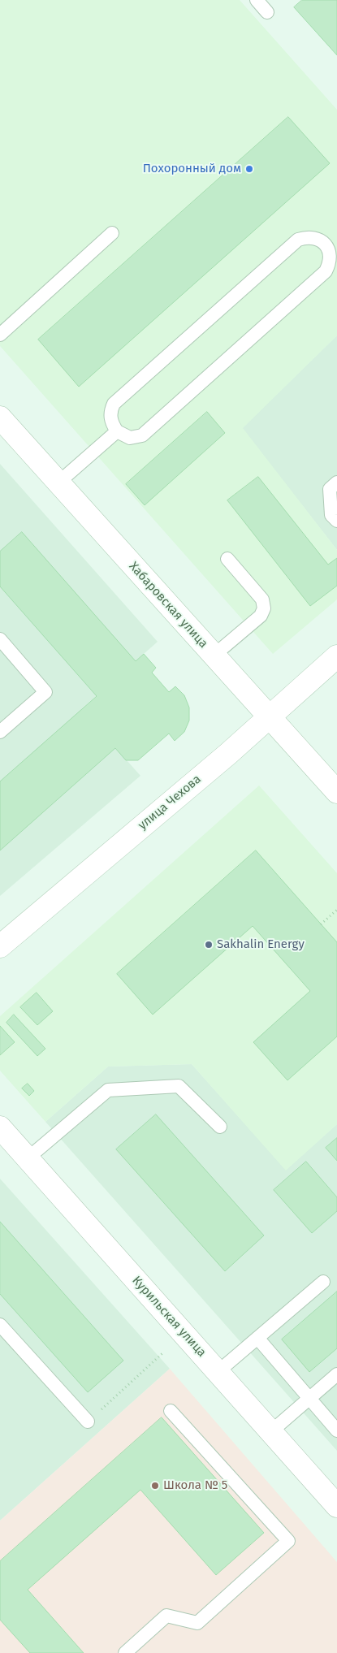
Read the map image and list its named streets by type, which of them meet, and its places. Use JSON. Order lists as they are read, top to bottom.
{
  "streets": {
    "street": ["Хабаровская улица", "улица Чехова", "Курильская улица"]
  },
  "crossings": [
    ["Хабаровская улица", "улица Чехова"]
  ],
  "places": ["Похоронный дом", "Sakhalin Energy", "Школа № 5"]
}
